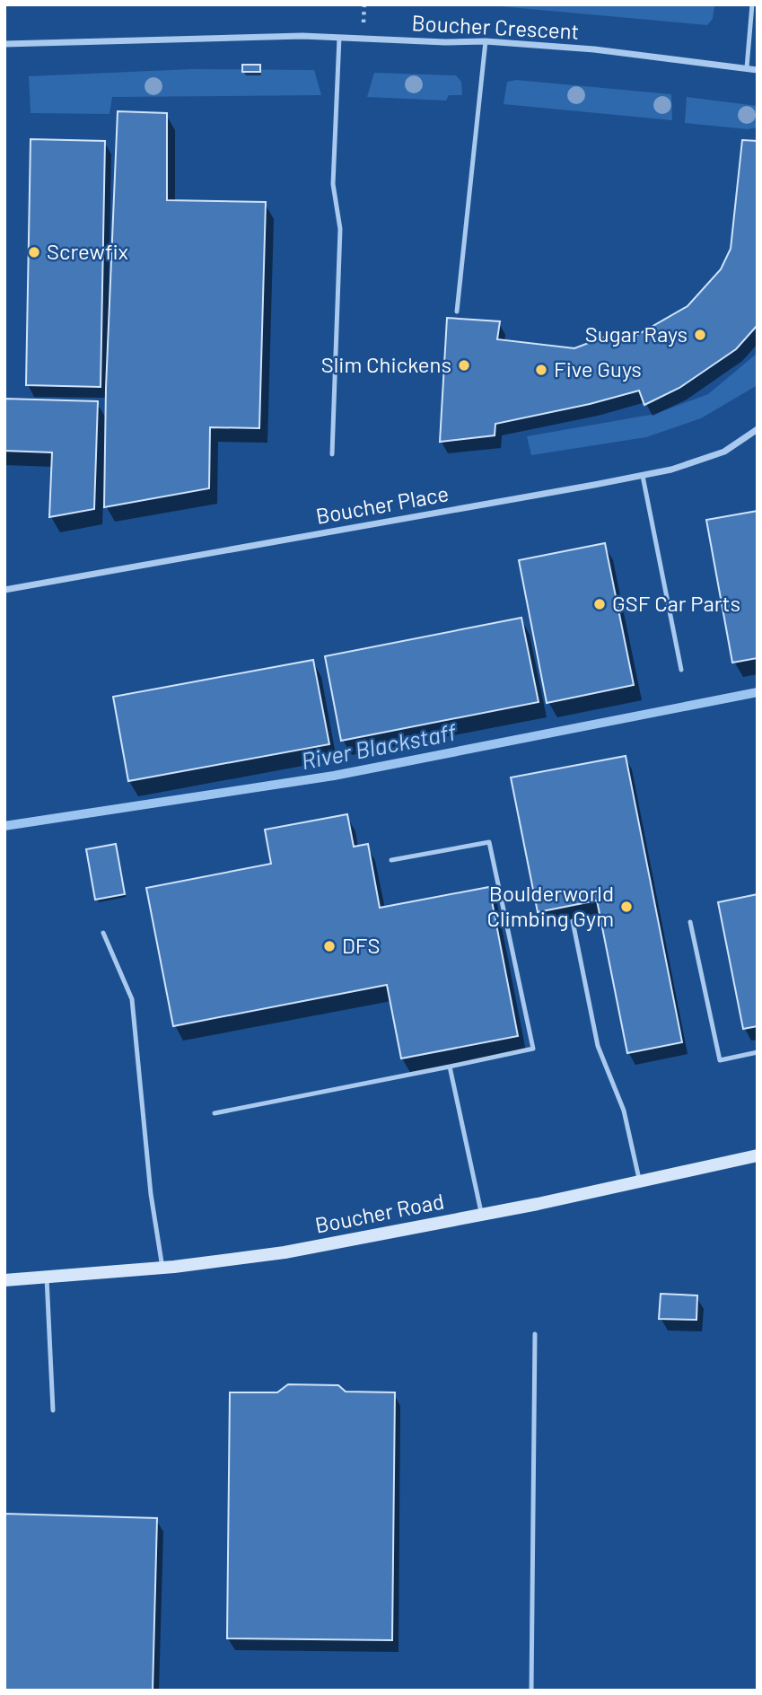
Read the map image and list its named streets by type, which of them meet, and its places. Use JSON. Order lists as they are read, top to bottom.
{
  "streets": {
    "street": ["Boucher Crescent", "Boucher Place", "Boucher Road"]
  },
  "water": ["River Blackstaff"],
  "places": [
    "Screwfix",
    "Sugar Rays",
    "Slim Chickens",
    "Five Guys",
    "GSF Car Parts",
    "Boulderworld Climbing Gym",
    "DFS"
  ]
}
